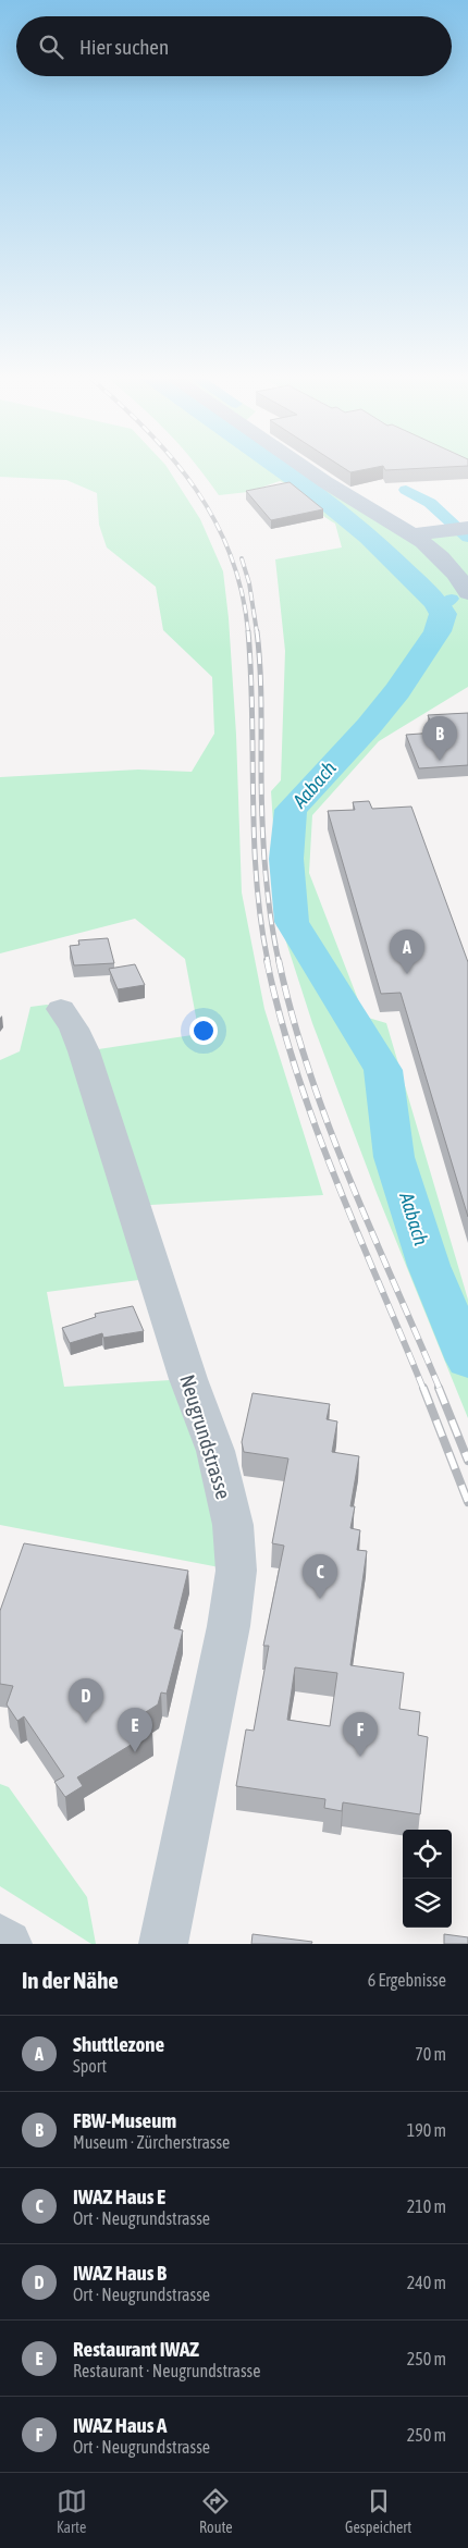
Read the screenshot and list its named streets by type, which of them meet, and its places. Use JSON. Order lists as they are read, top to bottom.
{
  "streets": {
    "street": ["Neugrundstrasse"]
  },
  "water": ["Aabach"],
  "page": {
    "search": "Hier suchen",
    "pins": [
      "B",
      "A",
      "C",
      "D",
      "E",
      "F"
    ],
    "heading": ["In der Nähe", "6 Ergebnisse"],
    "list": [
      {
        "mark": "A",
        "name": "Shuttlezone",
        "note": "Sport",
        "value": "70 m"
      },
      {
        "mark": "B",
        "name": "FBW-Museum",
        "note": "Museum · Zürcherstrasse",
        "value": "190 m"
      },
      {
        "mark": "C",
        "name": "IWAZ Haus E",
        "note": "Ort · Neugrundstrasse",
        "value": "210 m"
      },
      {
        "mark": "D",
        "name": "IWAZ Haus B",
        "note": "Ort · Neugrundstrasse",
        "value": "240 m"
      },
      {
        "mark": "E",
        "name": "Restaurant IWAZ",
        "note": "Restaurant · Neugrundstrasse",
        "value": "250 m"
      },
      {
        "mark": "F",
        "name": "IWAZ Haus A",
        "note": "Ort · Neugrundstrasse",
        "value": "250 m"
      }
    ],
    "nav": ["Karte", "Route", "Gespeichert"]
  }
}
